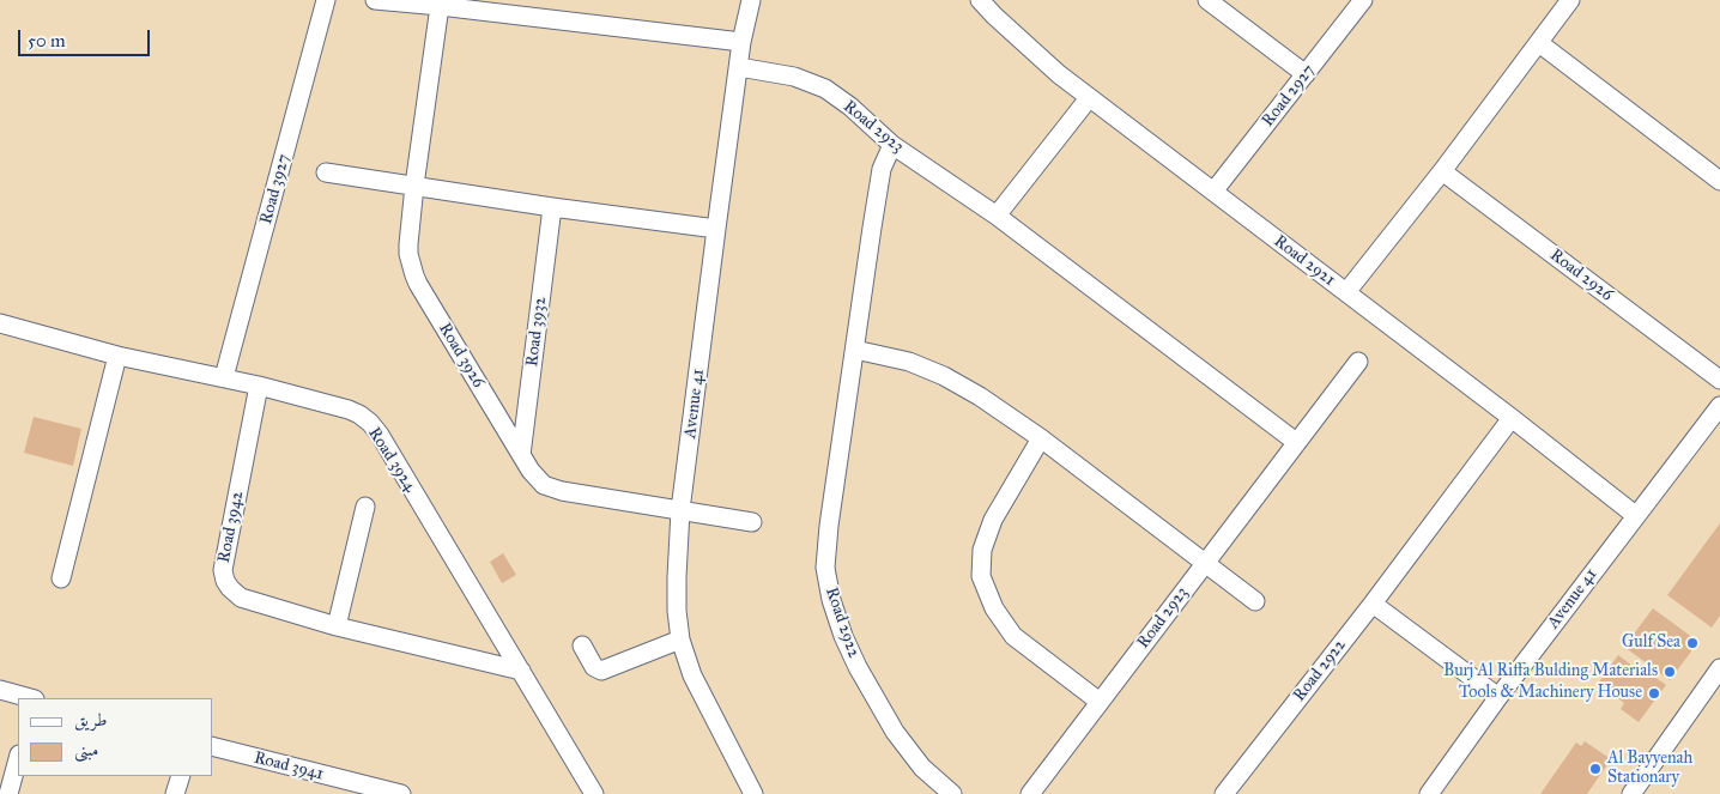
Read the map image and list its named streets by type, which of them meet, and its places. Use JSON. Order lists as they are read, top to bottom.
{
  "streets": {
    "street": [
      "Road 2927",
      "Road 2923",
      "Road 3927",
      "Road 2921",
      "Road 2926",
      "Road 3932",
      "Road 3926",
      "Avenue 41",
      "Road 3924",
      "Road 3942",
      "Road 2922",
      "Road 3941"
    ]
  },
  "crossings": [
    ["Road 2927", "Road 2921"],
    ["Road 2923", "Avenue 41"],
    ["Road 2923", "Road 2922"],
    ["Road 3927", "Road 3924"],
    ["Road 2921", "Avenue 41"],
    ["Road 2921", "Road 2922"],
    ["Road 3932", "Road 3926"],
    ["Road 3926", "Avenue 41"],
    ["Road 3924", "Road 3942"]
  ],
  "places": [
    "Gulf Sea",
    "Burj Al Riffa Bulding Materials",
    "Tools & Machinery House",
    "Al Bayyenah Stationary"
  ],
  "legend": ["طريق", "مبنى"],
  "scale_bar": "50 m"
}
